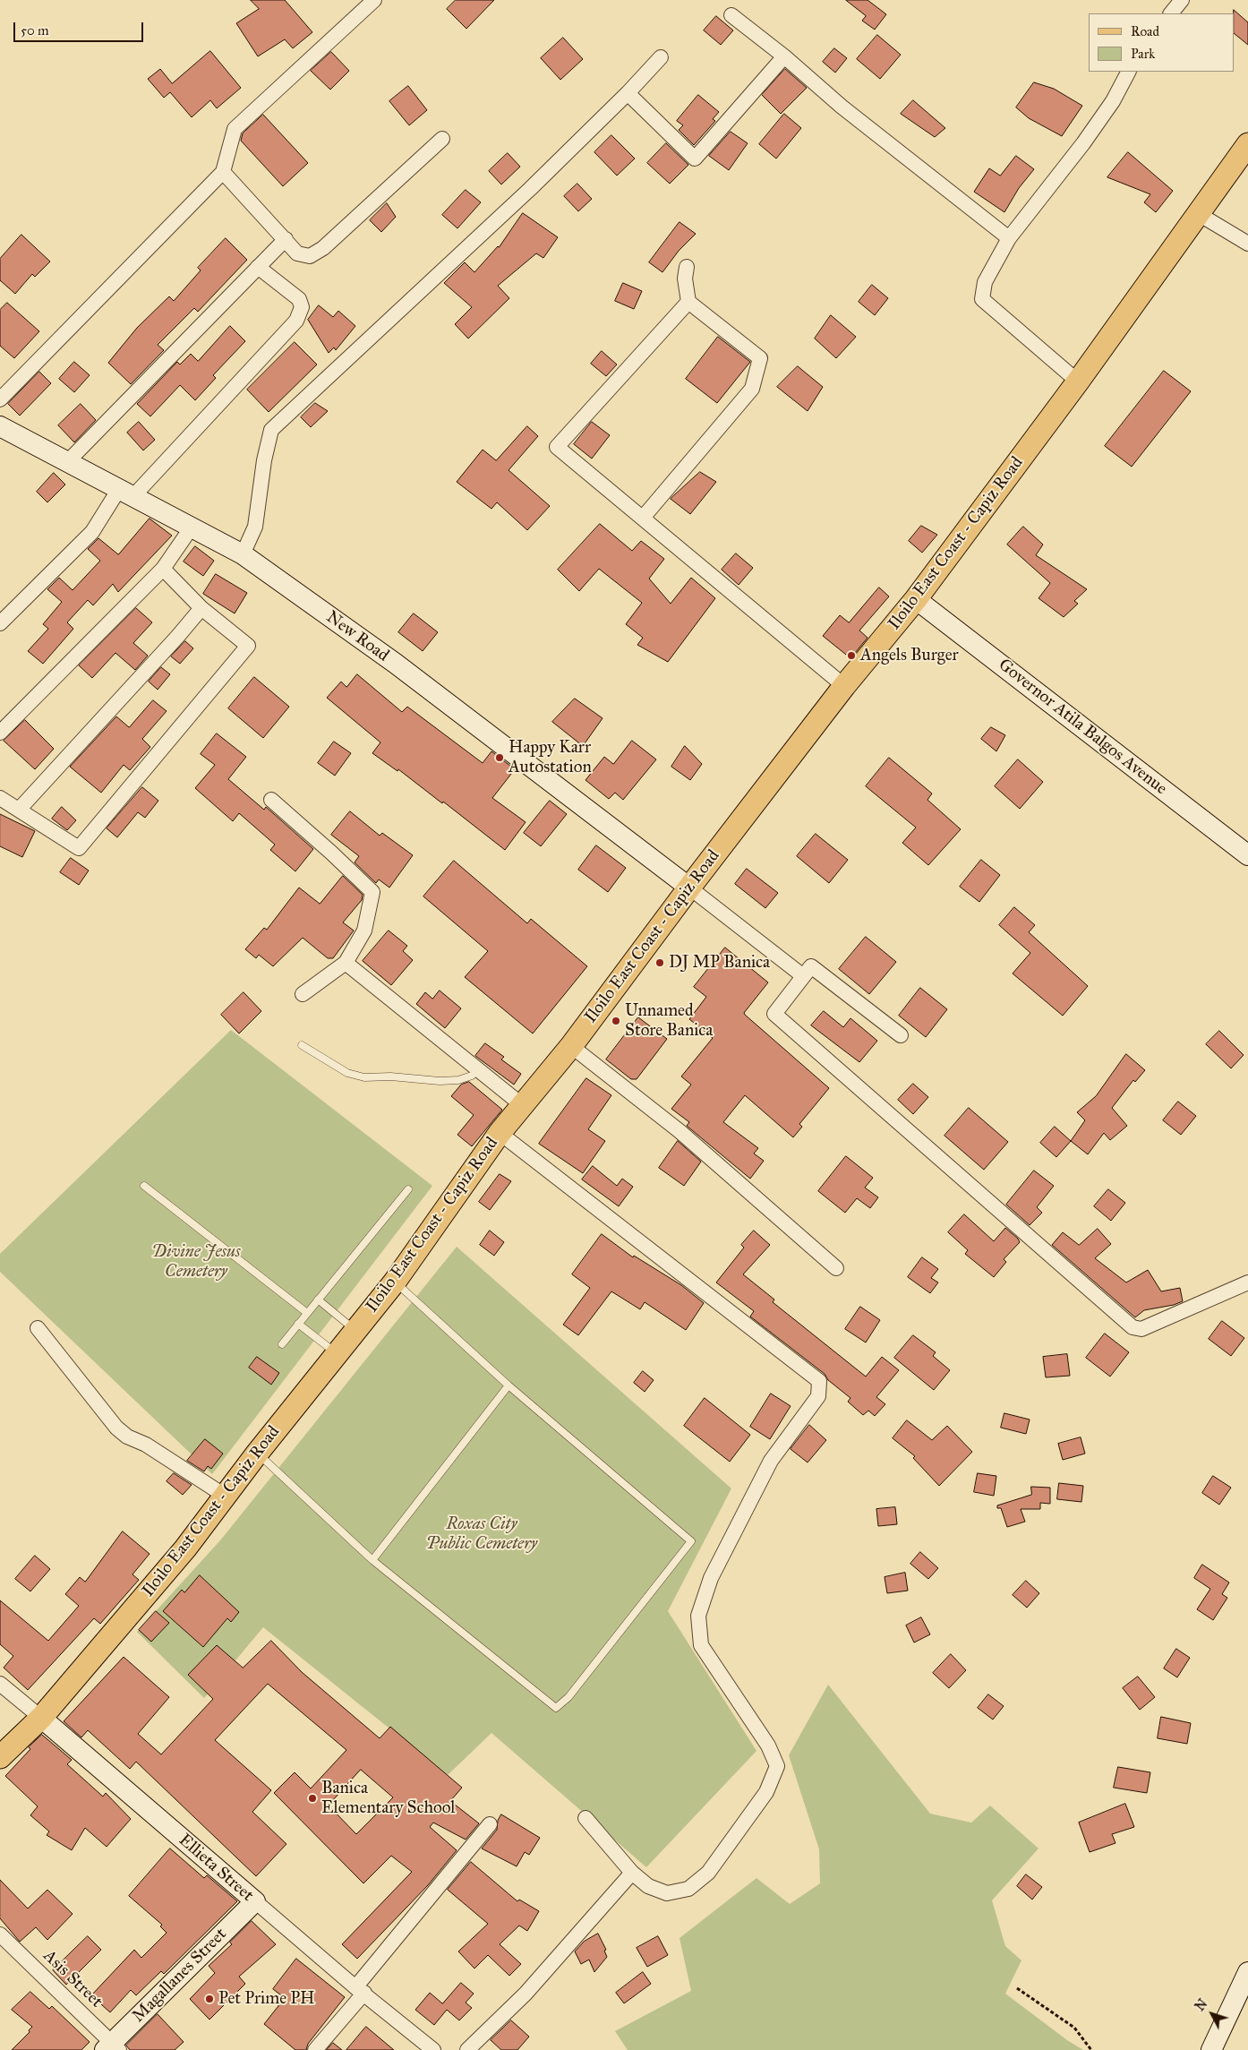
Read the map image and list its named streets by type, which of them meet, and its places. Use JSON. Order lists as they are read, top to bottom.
{
  "streets": {
    "main road": ["Iloilo East Coast - Capiz Road"],
    "street": [
      "New Road",
      "Governor Atila Balgos Avenue",
      "Ellieta Street",
      "Magallanes Street",
      "Asis Street"
    ]
  },
  "crossings": [
    ["Iloilo East Coast - Capiz Road", "New Road"],
    ["Iloilo East Coast - Capiz Road", "Governor Atila Balgos Avenue"],
    ["Iloilo East Coast - Capiz Road", "Ellieta Street"],
    ["Ellieta Street", "Magallanes Street"],
    ["Magallanes Street", "Asis Street"]
  ],
  "parks": ["Divine Jesus Cemetery", "Roxas City Public Cemetery"],
  "places": [
    "Angels Burger",
    "Happy Karr Autostation",
    "DJ MP Banica",
    "Unnamed Store Banica",
    "Banica Elementary School",
    "Pet Prime PH"
  ],
  "legend": ["Road", "Park"],
  "scale_bar": "50 m",
  "north": "top left"
}
